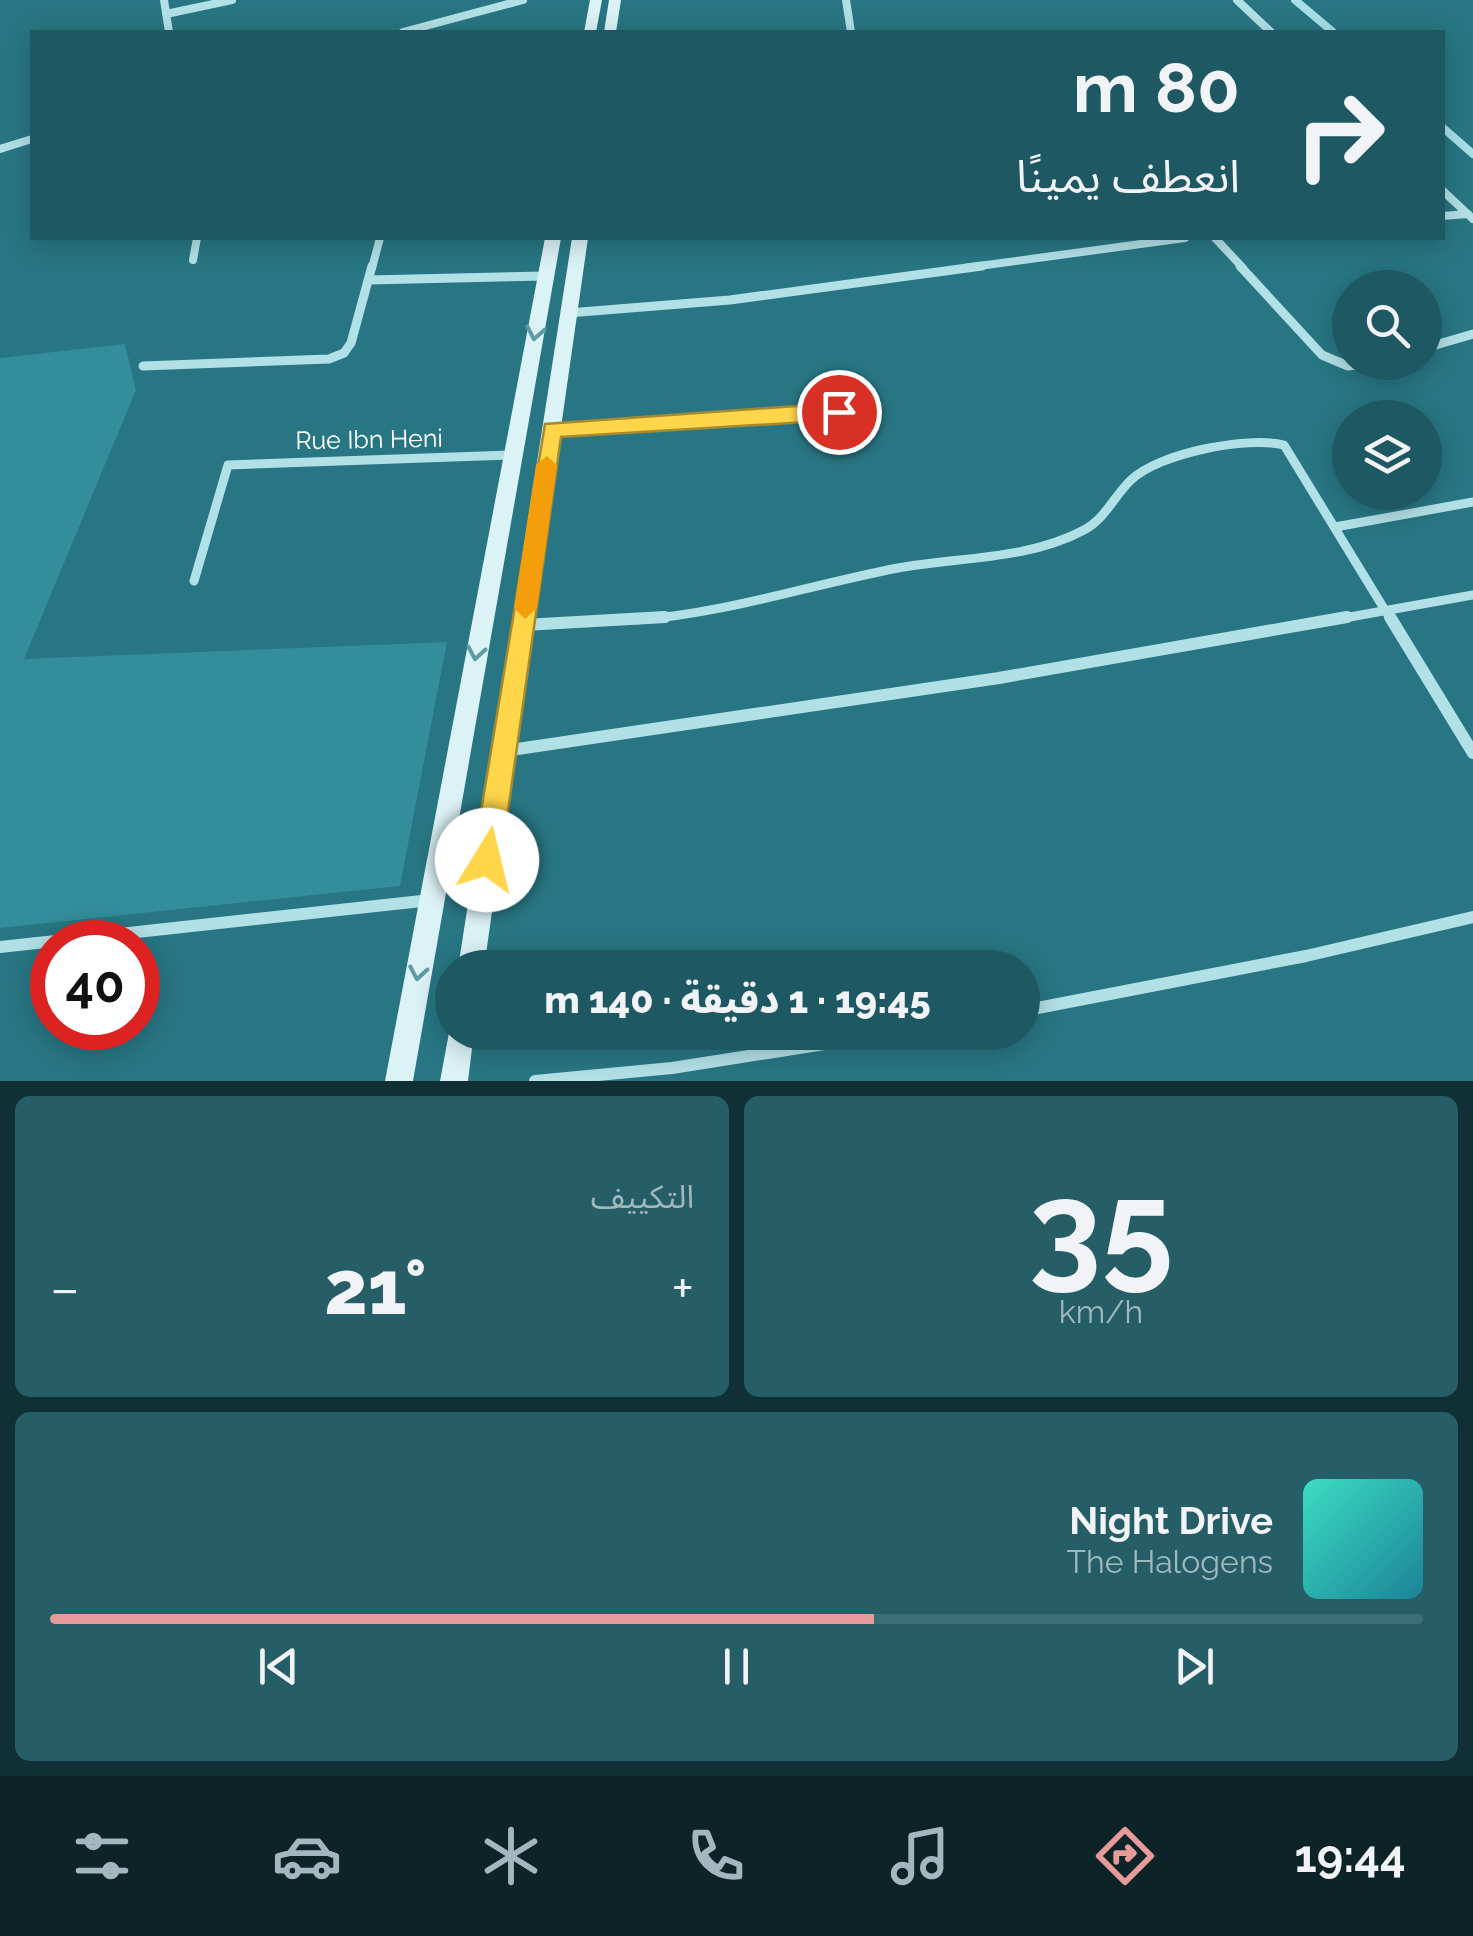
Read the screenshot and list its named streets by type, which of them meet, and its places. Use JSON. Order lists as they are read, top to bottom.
{
  "streets": {
    "street": ["Rue Ibn Heni"]
  },
  "page": {
    "turn": ["80 m", "انعطف يمينًا"],
    "limit": "40",
    "trip": "19:45 · 1 دقيقة · 140 m",
    "tile": [
      ["35", "km/h"],
      "التكييف"
    ],
    "heat": ["−", "21°", "+"],
    "song": ["Night Drive", "The Halogens"],
    "tabs": "19:44"
  }
}
